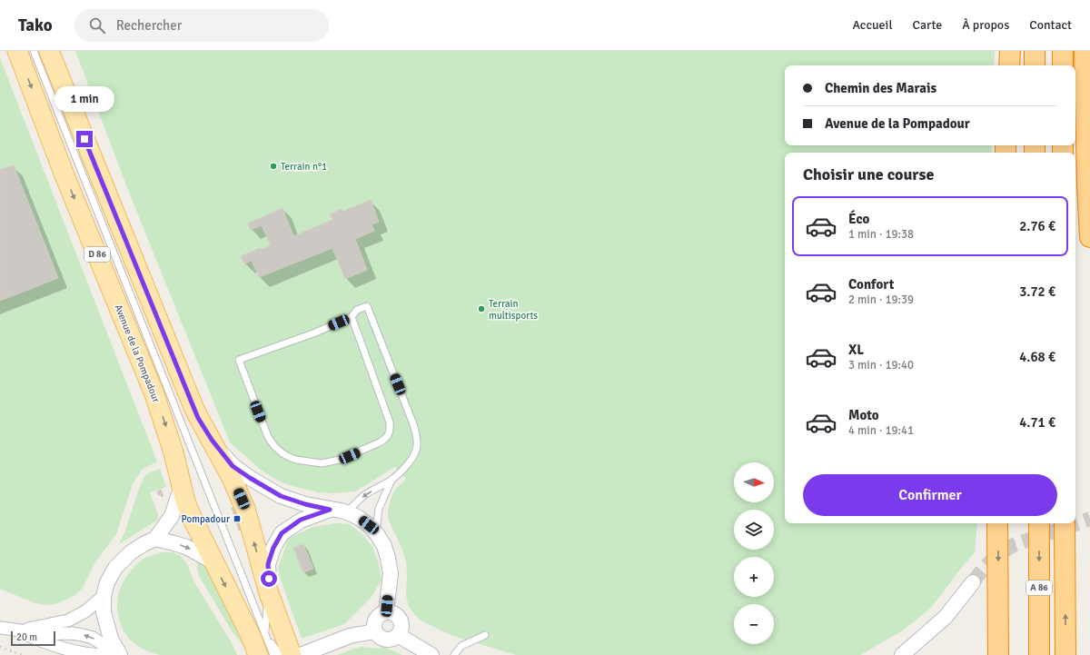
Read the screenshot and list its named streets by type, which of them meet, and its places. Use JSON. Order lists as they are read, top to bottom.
{
  "streets": {
    "highway": ["A 86"],
    "main road": ["D 86", "Avenue de la Pompadour"]
  },
  "places": {
    "other": ["Terrain n°1", "Terrain multisports"],
    "transit": ["Pompadour"]
  },
  "scale_bar": "20 m",
  "north": "right",
  "page": {
    "header": "Tako",
    "search": "Rechercher",
    "nav": [
      "Accueil",
      "Carte",
      "À propos",
      "Contact"
    ],
    "banner": ["Chemin des Marais", "Avenue de la Pompadour"],
    "bubble": "1 min",
    "heading": "Choisir une course",
    "list": [
      {
        "name": "Éco",
        "note": "1 min · 19:38",
        "value": "2.76 €"
      },
      {
        "name": "Confort",
        "note": "2 min · 19:39",
        "value": "3.72 €"
      },
      {
        "name": "XL",
        "note": "3 min · 19:40",
        "value": "4.68 €"
      },
      {
        "name": "Moto",
        "note": "4 min · 19:41",
        "value": "4.71 €"
      }
    ],
    "map_buttons": ["+", "−"],
    "buttons": "Confirmer",
    "scale": "20 m"
  }
}
